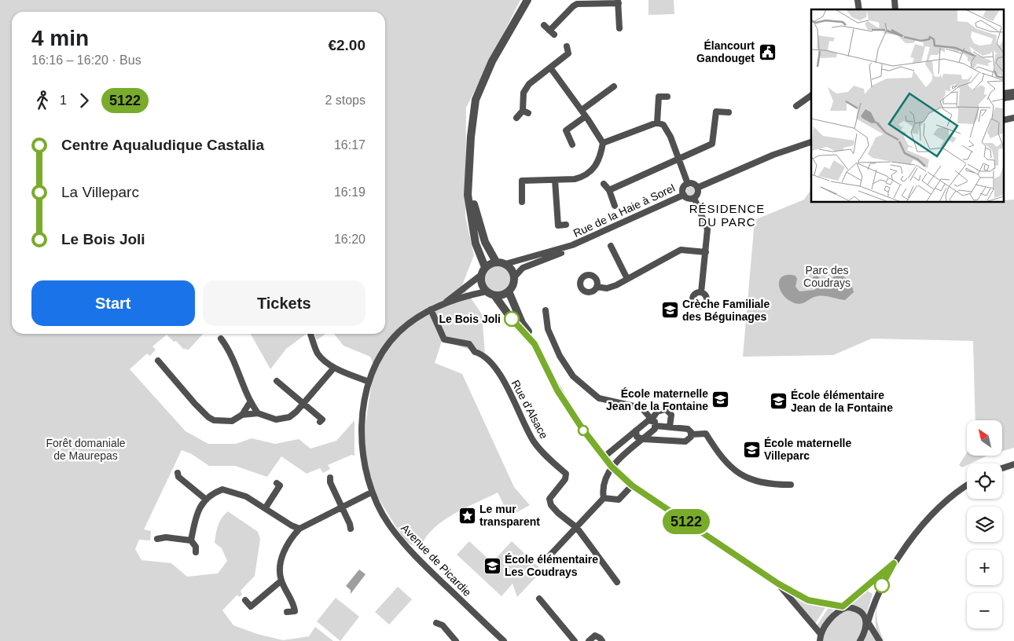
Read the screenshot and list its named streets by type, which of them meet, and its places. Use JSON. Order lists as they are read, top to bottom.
{
  "streets": {
    "street": ["Rue de la Haie à Sorel", "Rue d'Alsace", "Avenue de Picardie"]
  },
  "crossings": [
    ["Rue de la Haie à Sorel", "Avenue de Picardie"],
    ["Rue d'Alsace", "Avenue de Picardie"]
  ],
  "districts": ["RÉSIDENCE DU PARC"],
  "parks": ["Parc des Coudrays", "Forêt domaniale de Maurepas"],
  "places": {
    "public building": ["Élancourt Gandouget"],
    "school or university": [
      "Crèche Familiale des Béguinages",
      "École maternelle Jean de la Fontaine",
      "École élémentaire Jean de la Fontaine",
      "École maternelle Villeparc",
      "École élémentaire Les Coudrays"
    ],
    "other": ["Le Bois Joli"],
    "place": ["Le mur transparent"]
  },
  "lines": ["bus line 5122"],
  "north": "top left",
  "page": {
    "on_map": "5122",
    "heading": ["4 min", "16:16 – 16:20 · Bus", "€2.00"],
    "legs": ["1", "5122", "2 stops"],
    "list": [
      {
        "name": "Centre Aqualudique Castalia",
        "value": "16:17"
      },
      {
        "name": "La Villeparc",
        "value": "16:19"
      },
      {
        "name": "Le Bois Joli",
        "value": "16:20"
      }
    ],
    "buttons": ["Start", "Tickets"],
    "map_buttons": ["+", "−"]
  }
}
